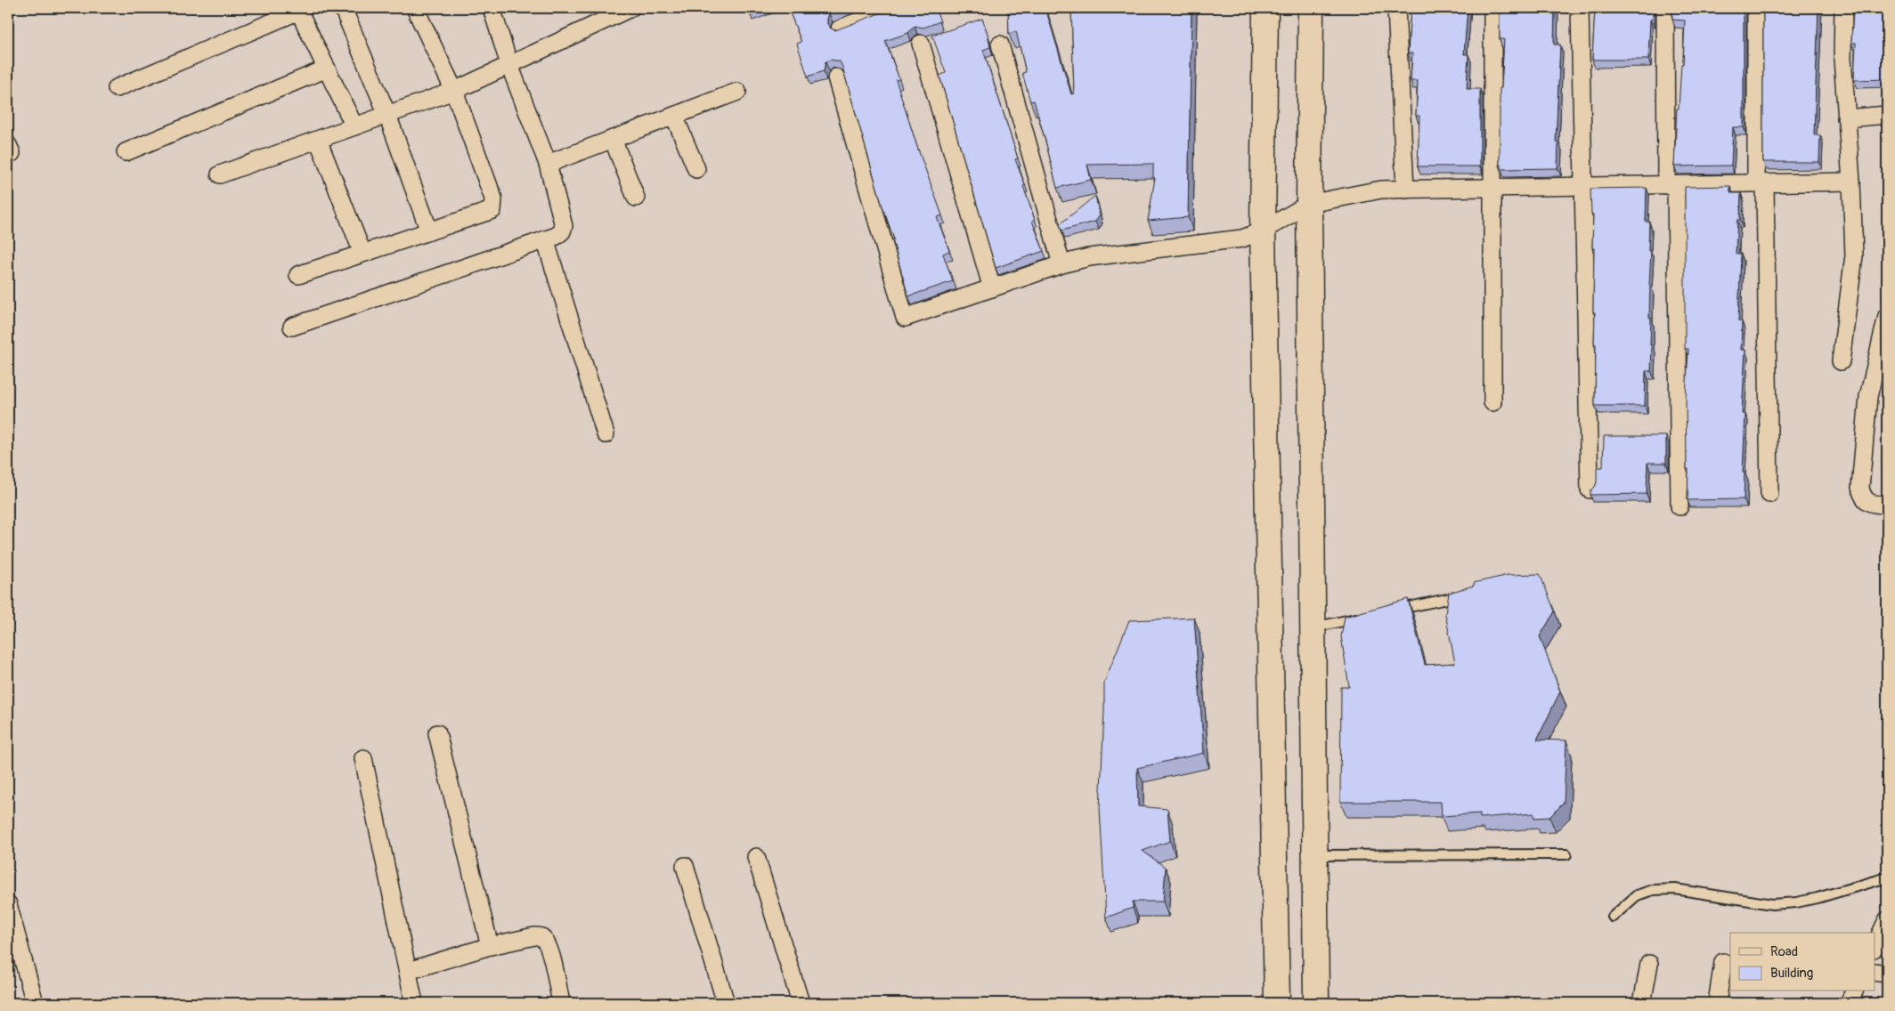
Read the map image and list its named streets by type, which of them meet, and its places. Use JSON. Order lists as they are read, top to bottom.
{
  "legend": ["Road", "Building"]
}
